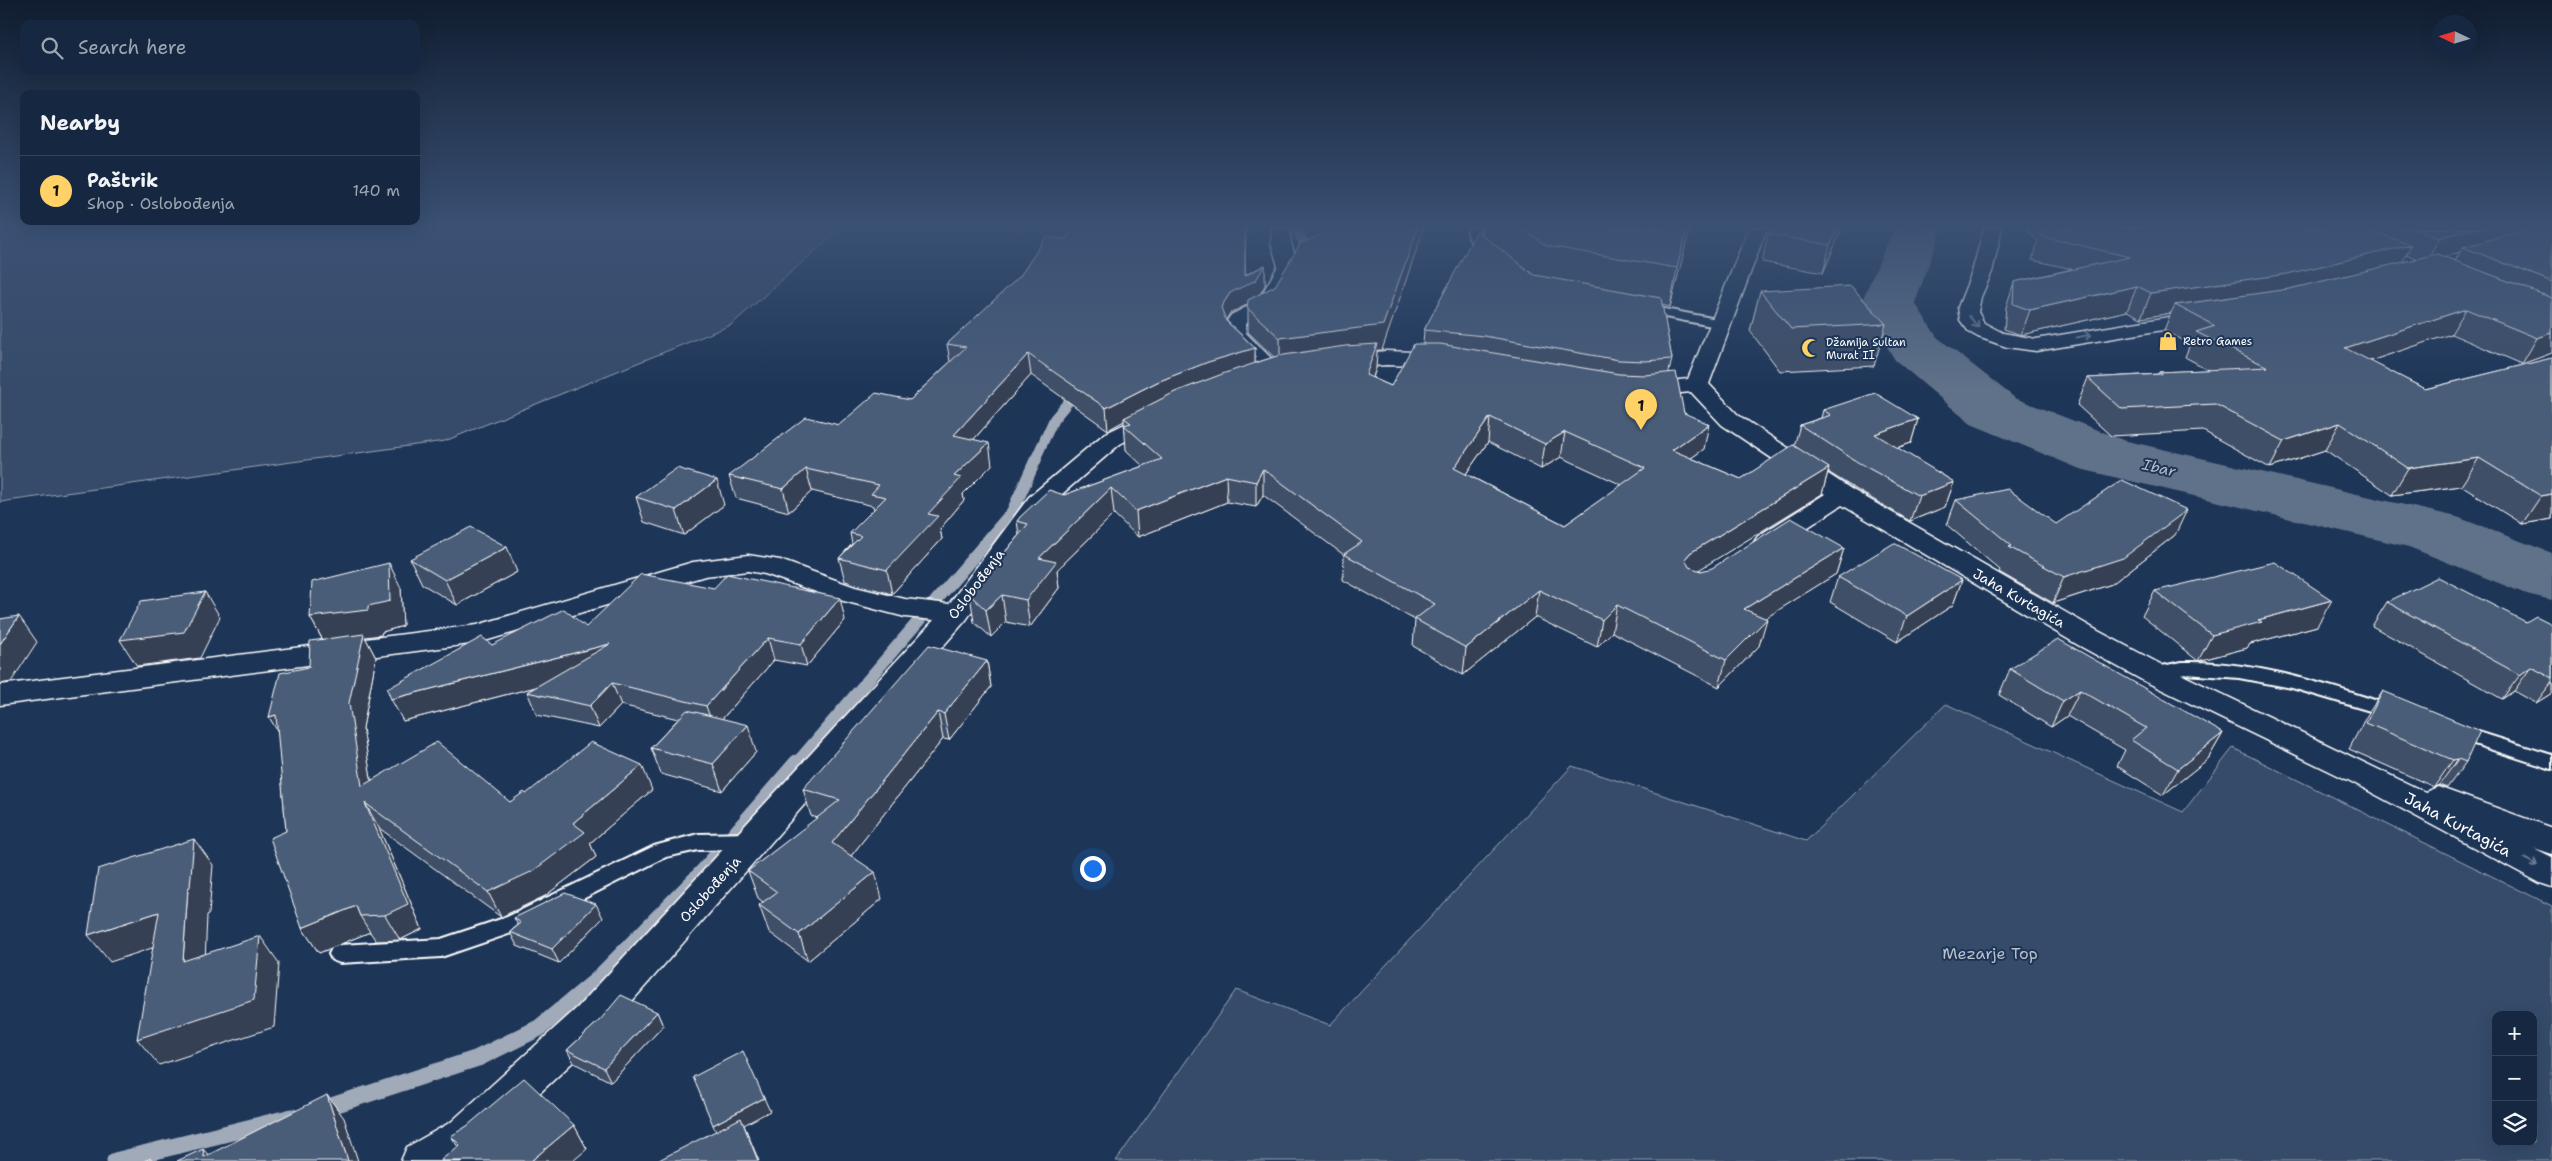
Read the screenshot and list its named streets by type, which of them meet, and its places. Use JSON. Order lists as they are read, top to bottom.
{
  "streets": {
    "street": ["Oslobođenja", "Jaha Kurtagića"]
  },
  "water": ["Ibar"],
  "parks": ["Mezarje Top"],
  "places": {
    "shop": ["Retro Games"],
    "mosque": ["Džamija Sultan Murat II"]
  },
  "north": "left",
  "page": {
    "search": "Search here",
    "heading": "Nearby",
    "list": [
      {
        "mark": "1",
        "name": "Paštrik",
        "note": "Shop · Oslobođenja",
        "value": "140 m"
      }
    ],
    "pins": "1",
    "map_buttons": ["+", "−"]
  }
}
